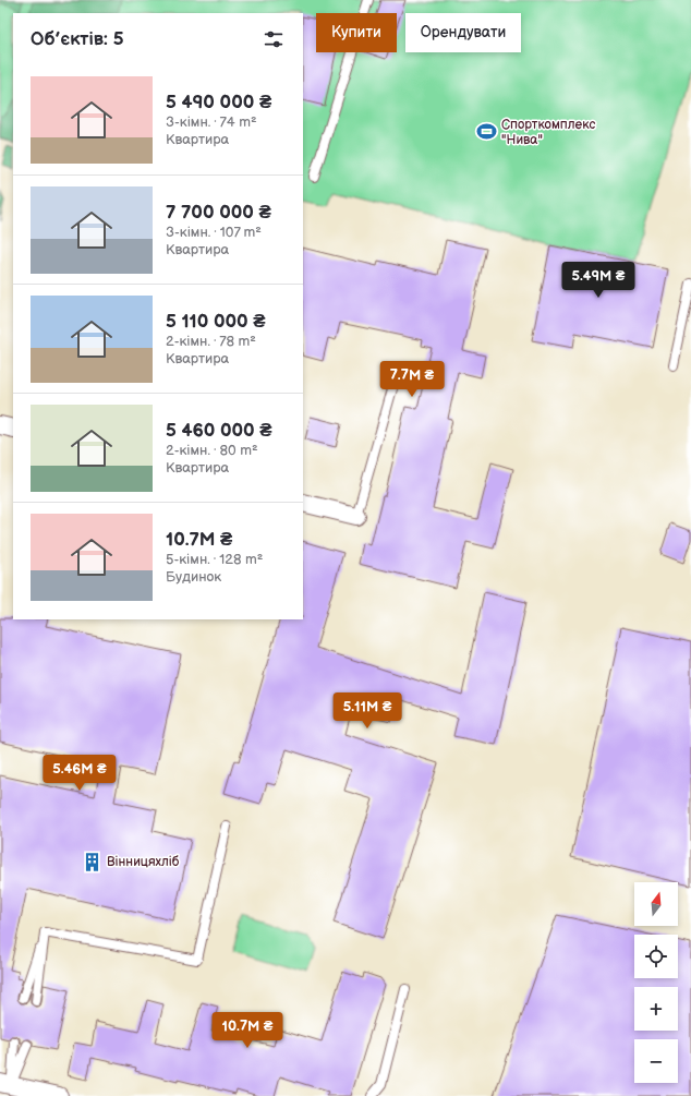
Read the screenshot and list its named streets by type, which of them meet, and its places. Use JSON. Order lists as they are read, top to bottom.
{
  "places": {
    "sports": ["Спорткомплекс \"Нива\""],
    "building": ["Вінницяхліб"]
  },
  "north": "top",
  "page": {
    "chip": ["Купити", "Орендувати"],
    "heading": "Об’єктів: 5",
    "list": [
      {
        "name": "5 490 000 ₴",
        "note": "3-кімн. · 74 m² · Квартира"
      },
      {
        "name": "7 700 000 ₴",
        "note": "3-кімн. · 107 m² · Квартира"
      },
      {
        "name": "5 110 000 ₴",
        "note": "2-кімн. · 78 m² · Квартира"
      },
      {
        "name": "5 460 000 ₴",
        "note": "2-кімн. · 80 m² · Квартира"
      },
      {
        "name": "10.7M ₴",
        "note": "5-кімн. · 128 m² · Будинок"
      }
    ],
    "price": [
      "5.49M ₴",
      "7.7M ₴",
      "5.11M ₴",
      "5.46M ₴",
      "10.7M ₴"
    ],
    "map_buttons": ["+", "−"]
  }
}
